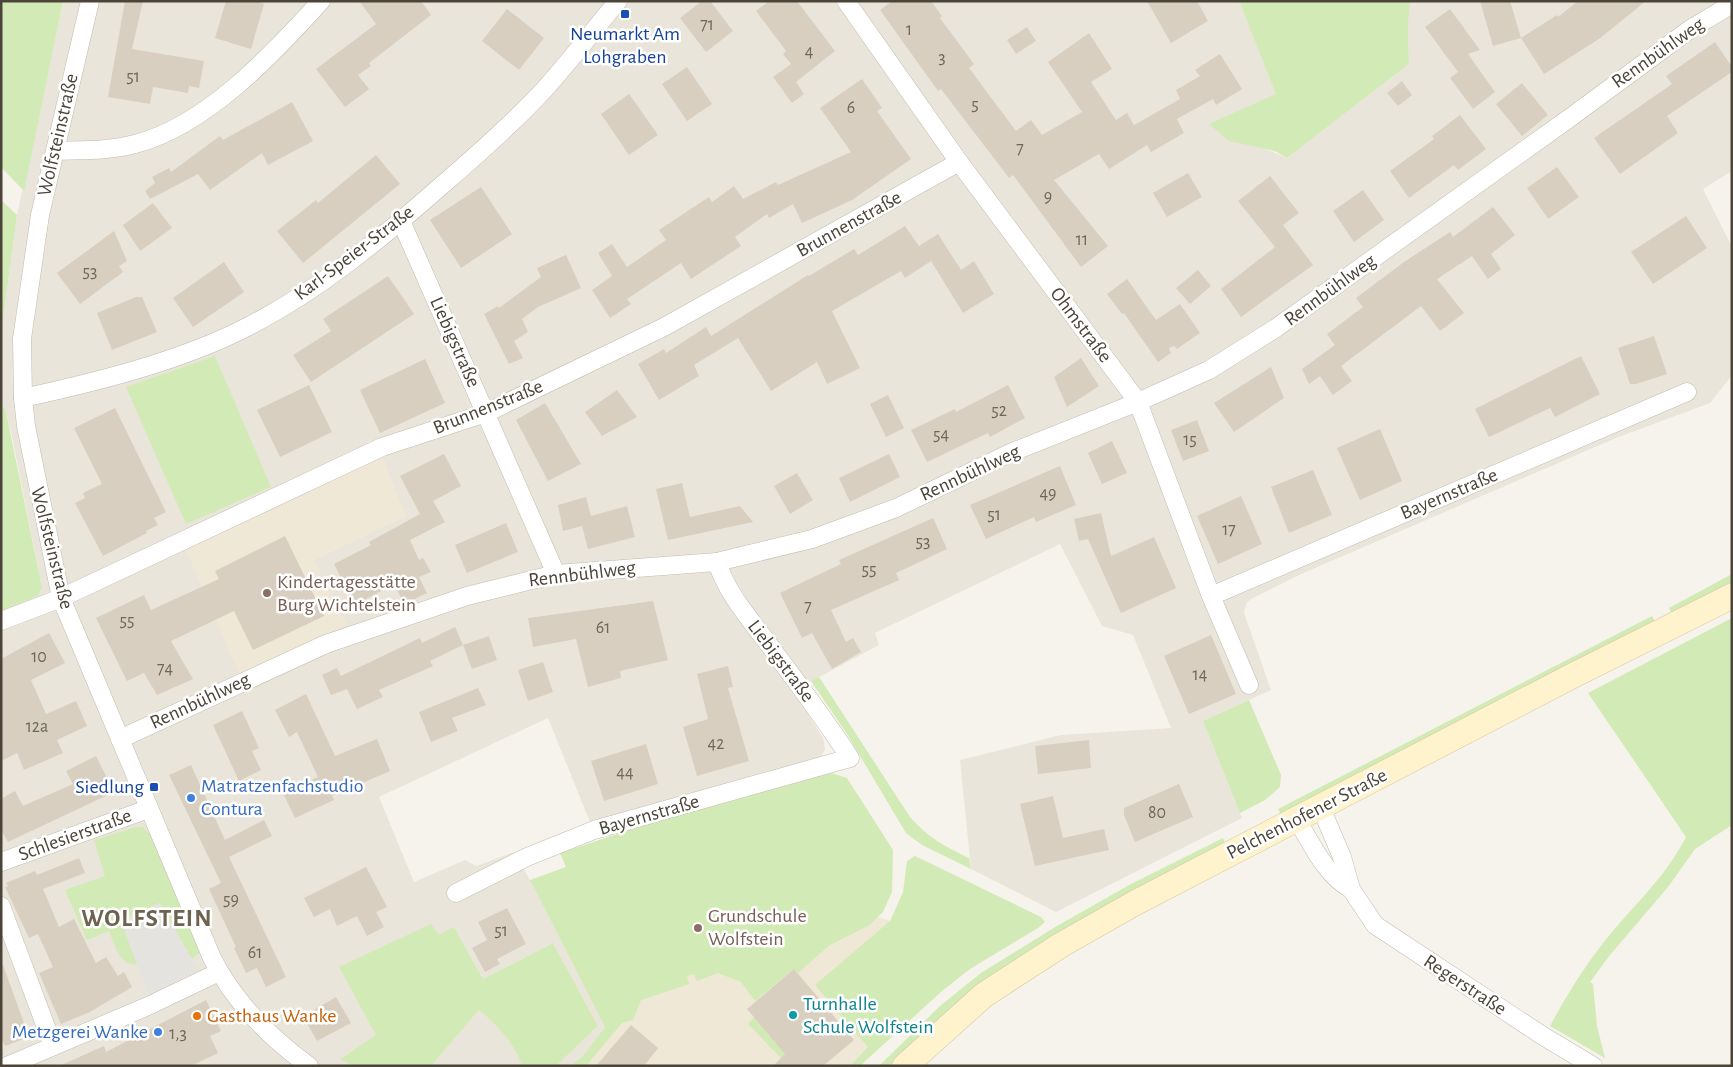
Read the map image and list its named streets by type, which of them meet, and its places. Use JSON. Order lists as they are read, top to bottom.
{
  "streets": {
    "main road": ["Pelchenhofener Straße"],
    "street": [
      "Rennbühlweg",
      "Wolfsteinstraße",
      "Brunnenstraße",
      "Karl-Speier-Straße",
      "Ohmstraße",
      "Liebigstraße",
      "Bayernstraße",
      "Schlesierstraße",
      "Regerstraße"
    ]
  },
  "crossings": [
    ["Rennbühlweg", "Wolfsteinstraße"],
    ["Rennbühlweg", "Ohmstraße"],
    ["Rennbühlweg", "Liebigstraße"],
    ["Wolfsteinstraße", "Brunnenstraße"],
    ["Wolfsteinstraße", "Karl-Speier-Straße"],
    ["Wolfsteinstraße", "Schlesierstraße"],
    ["Brunnenstraße", "Ohmstraße"],
    ["Brunnenstraße", "Liebigstraße"],
    ["Karl-Speier-Straße", "Liebigstraße"],
    ["Ohmstraße", "Bayernstraße"],
    ["Liebigstraße", "Bayernstraße"],
    ["Pelchenhofener Straße", "Regerstraße"]
  ],
  "districts": ["WOLFSTEIN"],
  "places": {
    "transit": ["Neumarkt Am Lohgraben", "Siedlung"],
    "other": [
      "Kindertagesstätte Burg Wichtelstein",
      "Matratzenfachstudio Contura",
      "Grundschule Wolfstein",
      "Turnhalle Schule Wolfstein",
      "Gasthaus Wanke",
      "Metzgerei Wanke"
    ]
  },
  "house_numbers": [
    "71",
    "1",
    "4",
    "3",
    "51",
    "5",
    "6",
    "7",
    "9",
    "11",
    "53",
    "52",
    "54",
    "15",
    "49",
    "51",
    "17",
    "53",
    "55",
    "7",
    "55",
    "61",
    "10",
    "74",
    "14",
    "12a",
    "42",
    "44",
    "80",
    "59",
    "51",
    "61",
    "1,3"
  ]
}
